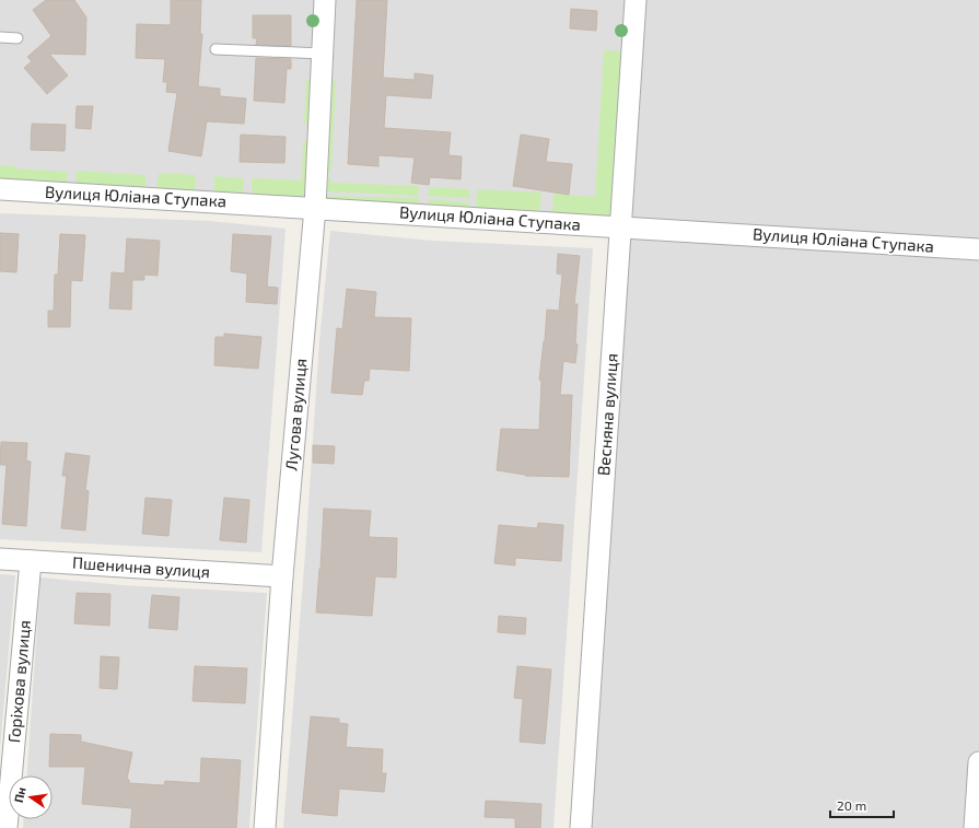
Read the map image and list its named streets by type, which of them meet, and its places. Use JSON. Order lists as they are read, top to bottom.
{
  "streets": {
    "street": [
      "Вулиця Юліана Ступака",
      "Лугова вулиця",
      "Весняна вулиця",
      "Пшенична вулиця",
      "Горіхова вулиця"
    ]
  },
  "crossings": [
    ["Вулиця Юліана Ступака", "Лугова вулиця"],
    ["Вулиця Юліана Ступака", "Весняна вулиця"],
    ["Лугова вулиця", "Пшенична вулиця"],
    ["Пшенична вулиця", "Горіхова вулиця"]
  ],
  "scale_bar": "20 m",
  "north": "left"
}
